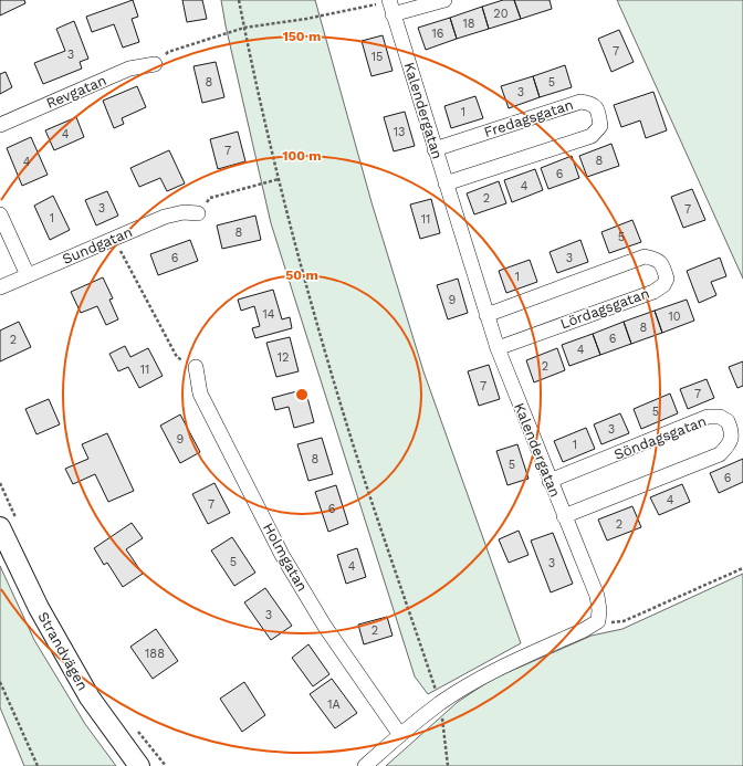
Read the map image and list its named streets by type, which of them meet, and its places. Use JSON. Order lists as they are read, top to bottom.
{
  "streets": {
    "street": [
      "Revgatan",
      "Kalendergatan",
      "Fredagsgatan",
      "Sundgatan",
      "Lördagsgatan",
      "Söndagsgatan",
      "Holmgatan",
      "Strandvägen"
    ]
  },
  "crossings": [
    ["Kalendergatan", "Fredagsgatan"],
    ["Kalendergatan", "Lördagsgatan"],
    ["Kalendergatan", "Söndagsgatan"]
  ],
  "house_numbers": [
    "20",
    "18",
    "16",
    "7",
    "3",
    "15",
    "8",
    "5",
    "3",
    "1",
    "13",
    "4",
    "7",
    "8",
    "4",
    "6",
    "4",
    "2",
    "3",
    "7",
    "1",
    "11",
    "8",
    "5",
    "6",
    "3",
    "1",
    "9",
    "14",
    "10",
    "8",
    "6",
    "2",
    "4",
    "12",
    "2",
    "11",
    "7",
    "7",
    "5",
    "3",
    "9",
    "1",
    "8",
    "5",
    "6",
    "4",
    "7",
    "6",
    "2",
    "5",
    "3",
    "4",
    "3",
    "2",
    "188",
    "1A"
  ],
  "rings": ["150 m", "100 m", "50 m"]
}
